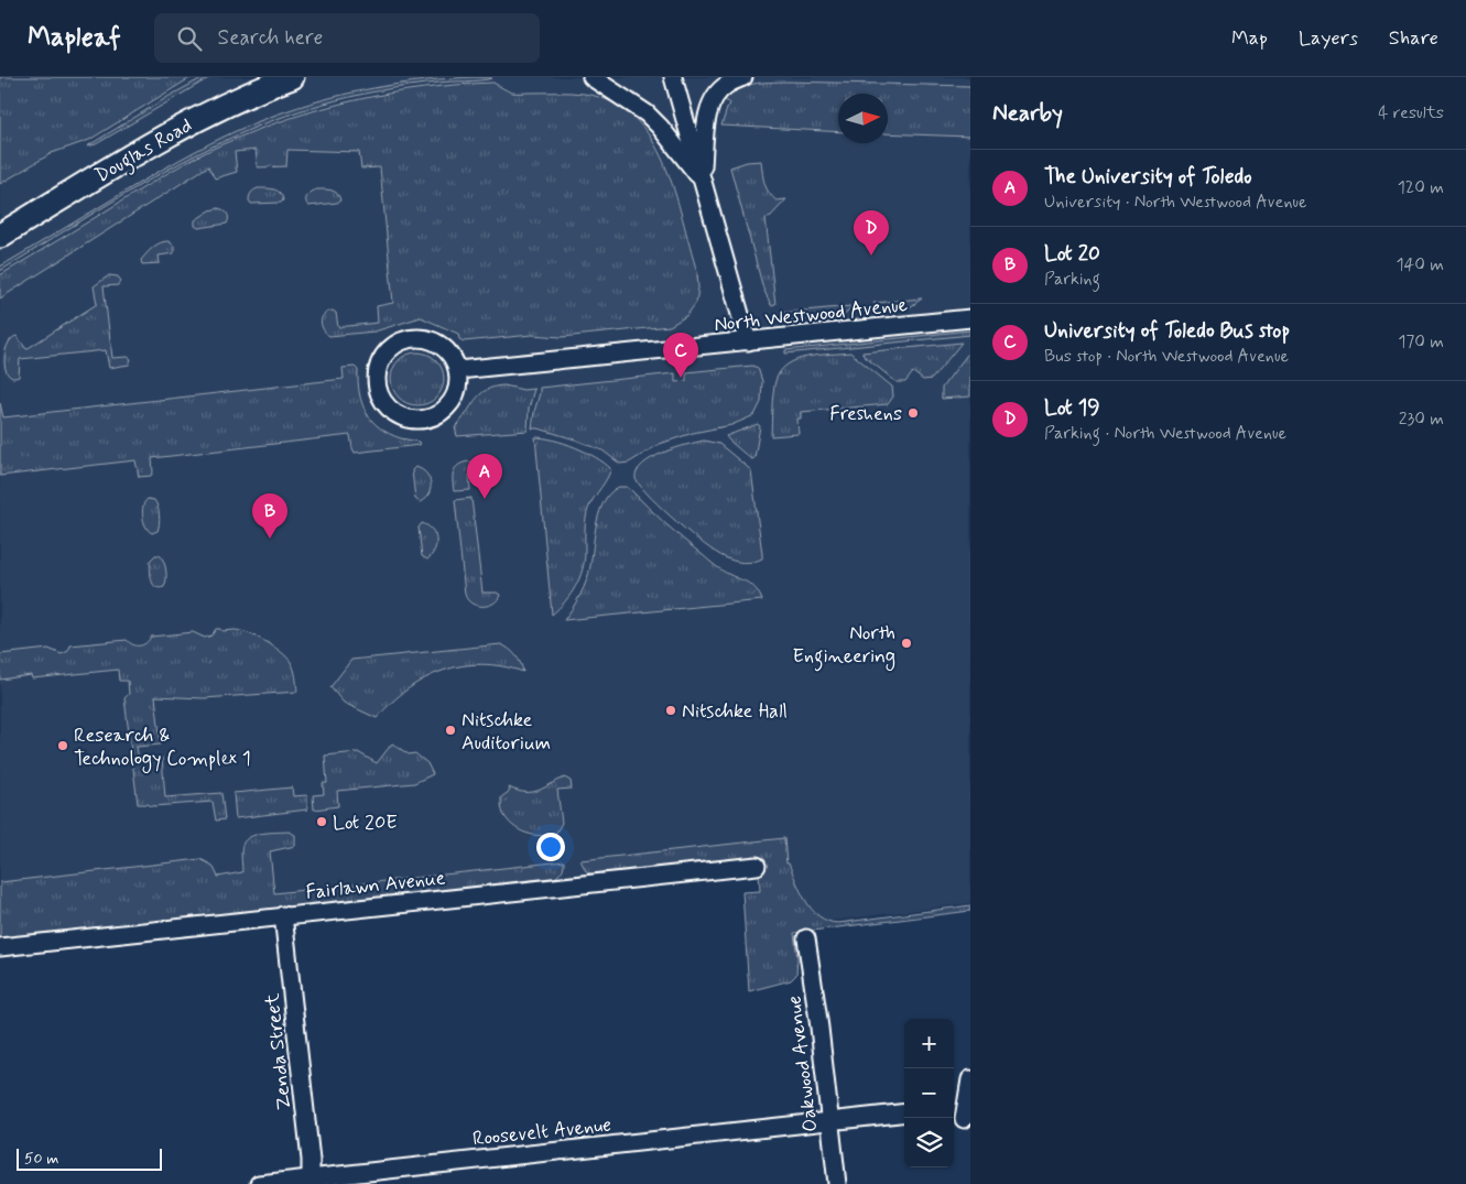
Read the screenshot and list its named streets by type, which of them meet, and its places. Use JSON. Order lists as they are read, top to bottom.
{
  "streets": {
    "street": [
      "Douglas Road",
      "North Westwood Avenue",
      "Fairlawn Avenue",
      "Zenda Street",
      "Oakwood Avenue",
      "Roosevelt Avenue"
    ]
  },
  "crossings": [
    ["Fairlawn Avenue", "Zenda Street"],
    ["Zenda Street", "Roosevelt Avenue"],
    ["Oakwood Avenue", "Roosevelt Avenue"]
  ],
  "places": [
    "Freshens",
    "North Engineering",
    "Nitschke Hall",
    "Nitschke Auditorium",
    "Research & Technology Complex 1",
    "Lot 20E"
  ],
  "scale_bar": "50 m",
  "north": "right",
  "page": {
    "header": "Mapleaf",
    "search": "Search here",
    "nav": ["Map", "Layers", "Share"],
    "heading": ["Nearby", "4 results"],
    "list": [
      {
        "mark": "A",
        "name": "The University of Toledo",
        "note": "University · North Westwood Avenue",
        "value": "120 m"
      },
      {
        "mark": "B",
        "name": "Lot 20",
        "note": "Parking",
        "value": "140 m"
      },
      {
        "mark": "C",
        "name": "University of Toledo Bus stop",
        "note": "Bus stop · North Westwood Avenue",
        "value": "170 m"
      },
      {
        "mark": "D",
        "name": "Lot 19",
        "note": "Parking · North Westwood Avenue",
        "value": "230 m"
      }
    ],
    "pins": [
      "D",
      "C",
      "A",
      "B"
    ],
    "map_buttons": ["+", "−"],
    "scale": "50 m"
  }
}
